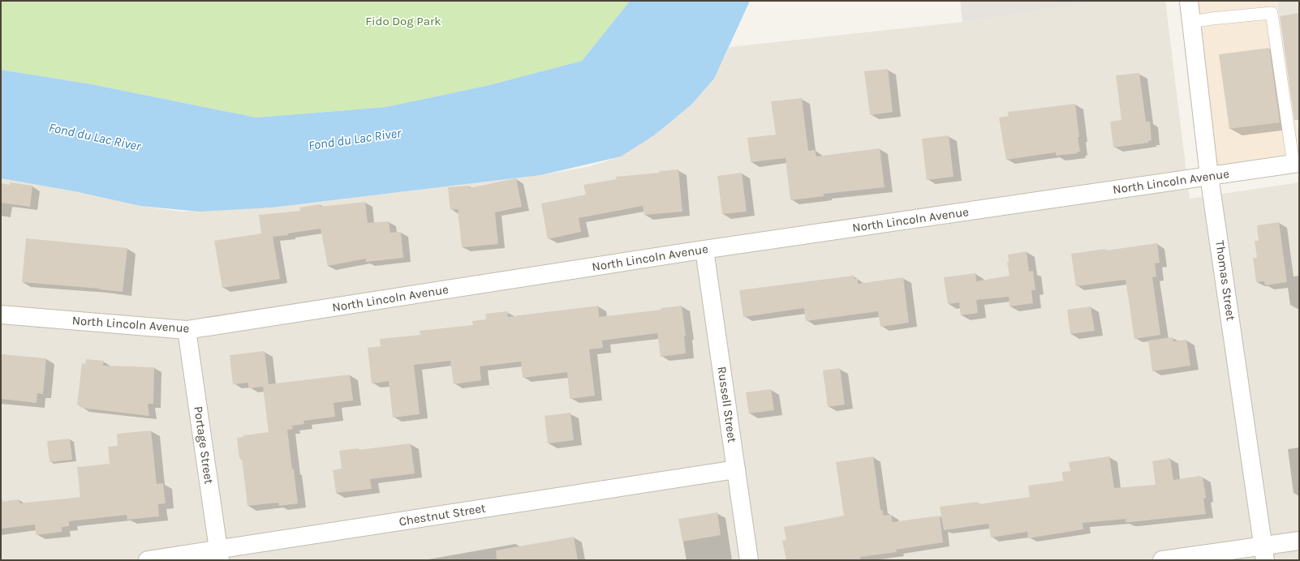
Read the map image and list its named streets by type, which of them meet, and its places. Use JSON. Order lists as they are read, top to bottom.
{
  "streets": {
    "street": [
      "North Lincoln Avenue",
      "Thomas Street",
      "Russell Street",
      "Portage Street",
      "Chestnut Street"
    ]
  },
  "crossings": [
    ["North Lincoln Avenue", "Thomas Street"],
    ["North Lincoln Avenue", "Russell Street"],
    ["North Lincoln Avenue", "Portage Street"],
    ["Russell Street", "Chestnut Street"],
    ["Portage Street", "Chestnut Street"]
  ],
  "water": ["Fond du Lac River"],
  "parks": ["Fido Dog Park"]
}
